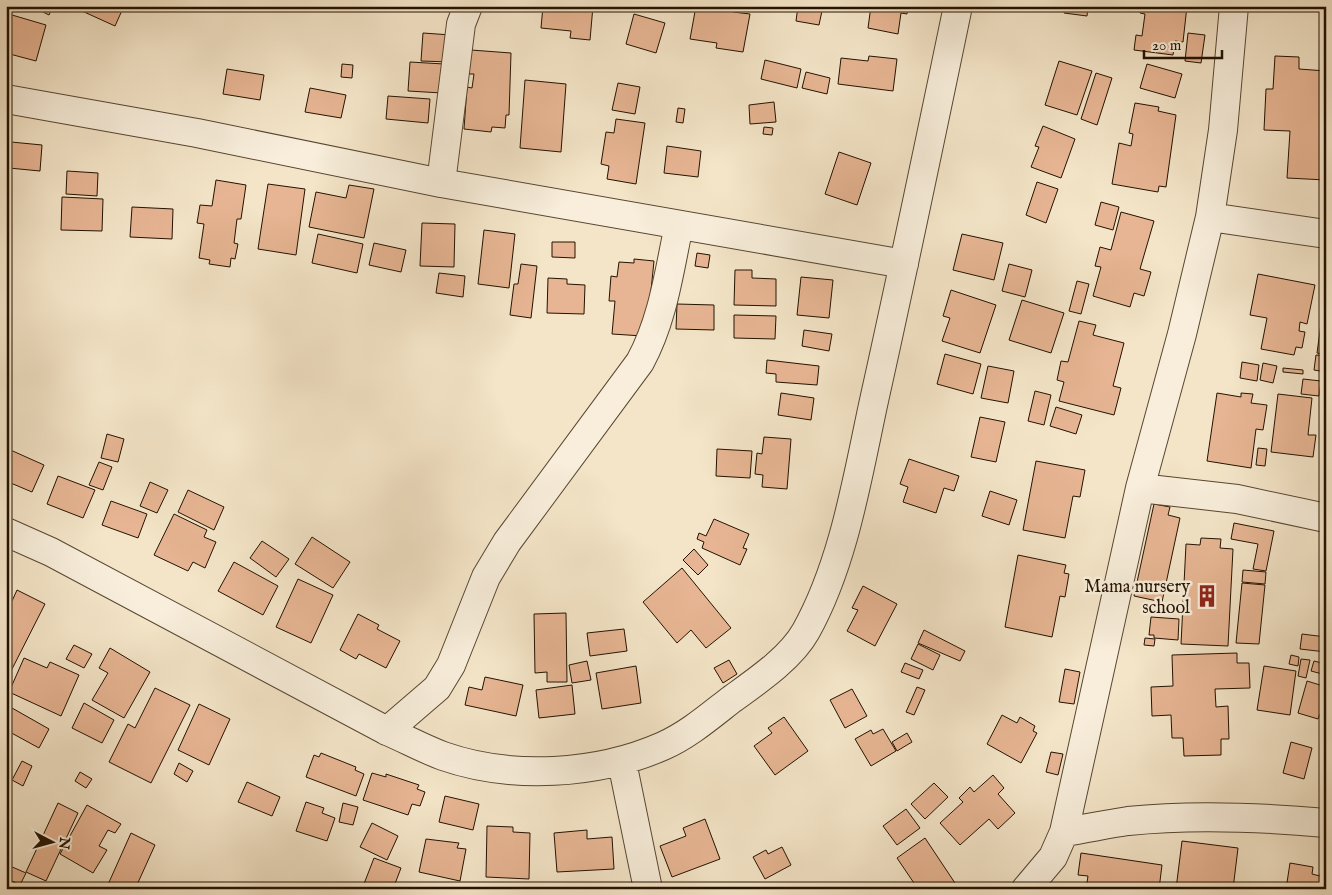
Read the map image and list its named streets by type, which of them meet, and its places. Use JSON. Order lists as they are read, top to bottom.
{
  "places": {
    "building": ["Mama nursery school"]
  },
  "scale_bar": "20 m",
  "north": "right"
}
